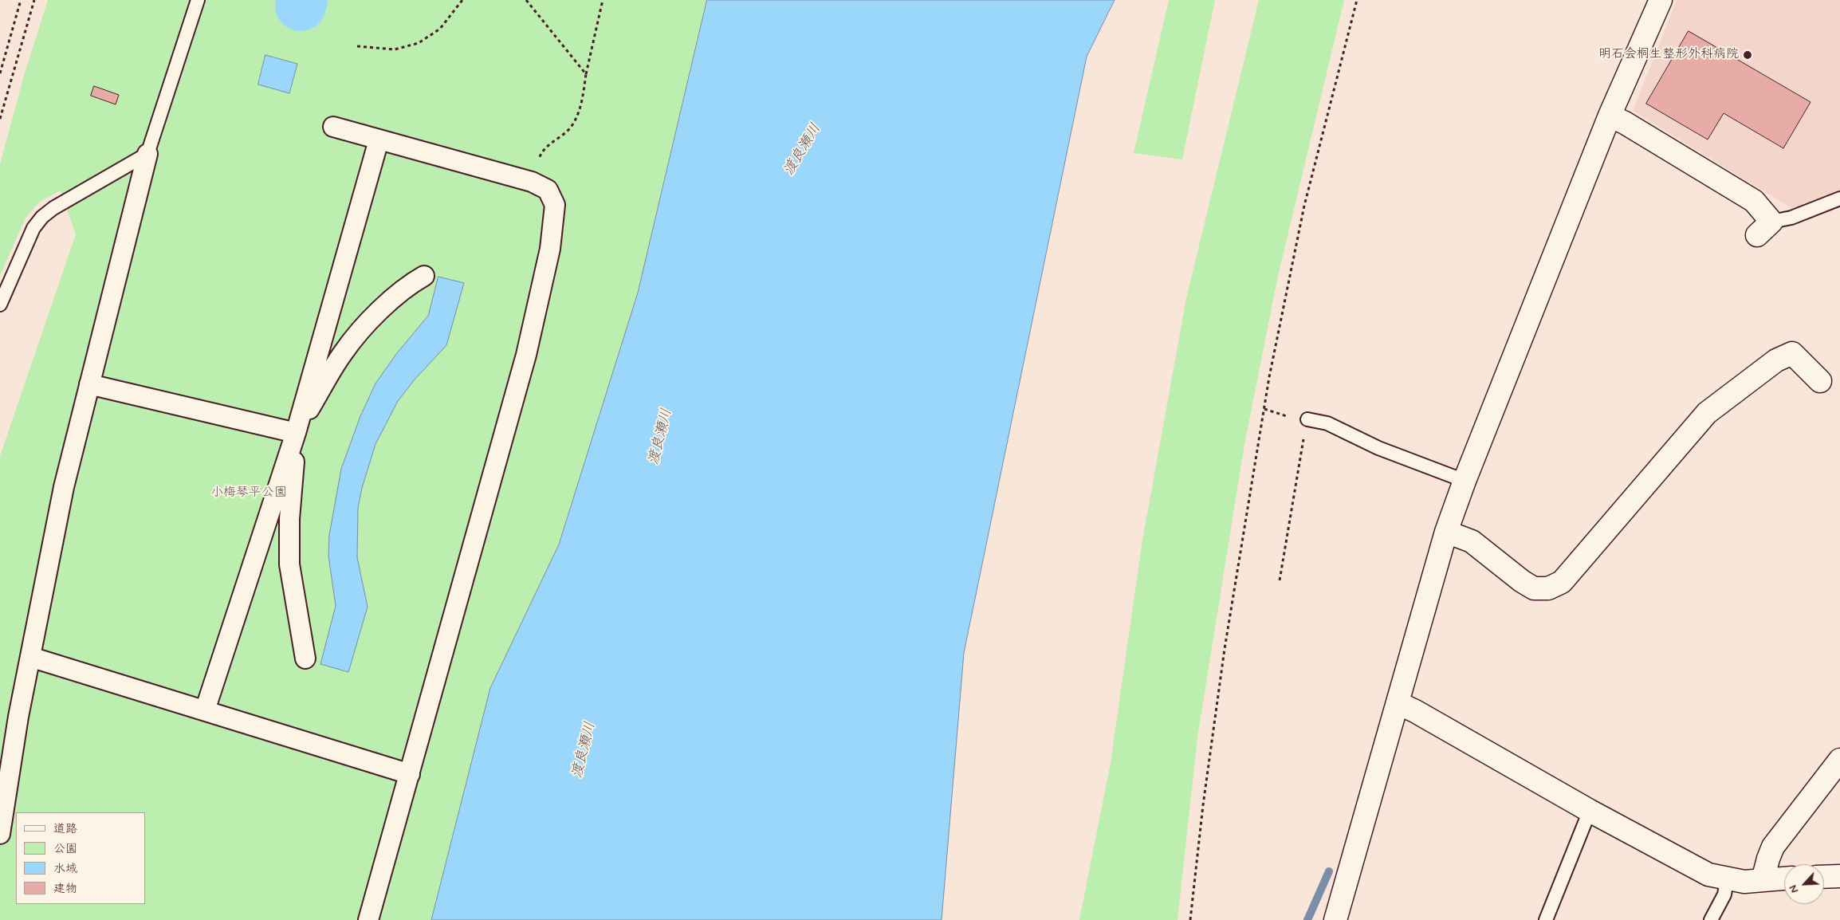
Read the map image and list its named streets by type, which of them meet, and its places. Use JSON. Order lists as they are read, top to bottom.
{
  "water": ["渡良瀬川"],
  "parks": ["小梅琴平公園"],
  "places": ["明石会桐生整形外科病院"],
  "legend": [
    "道路",
    "公園",
    "水域",
    "建物"
  ],
  "north": "bottom left"
}
